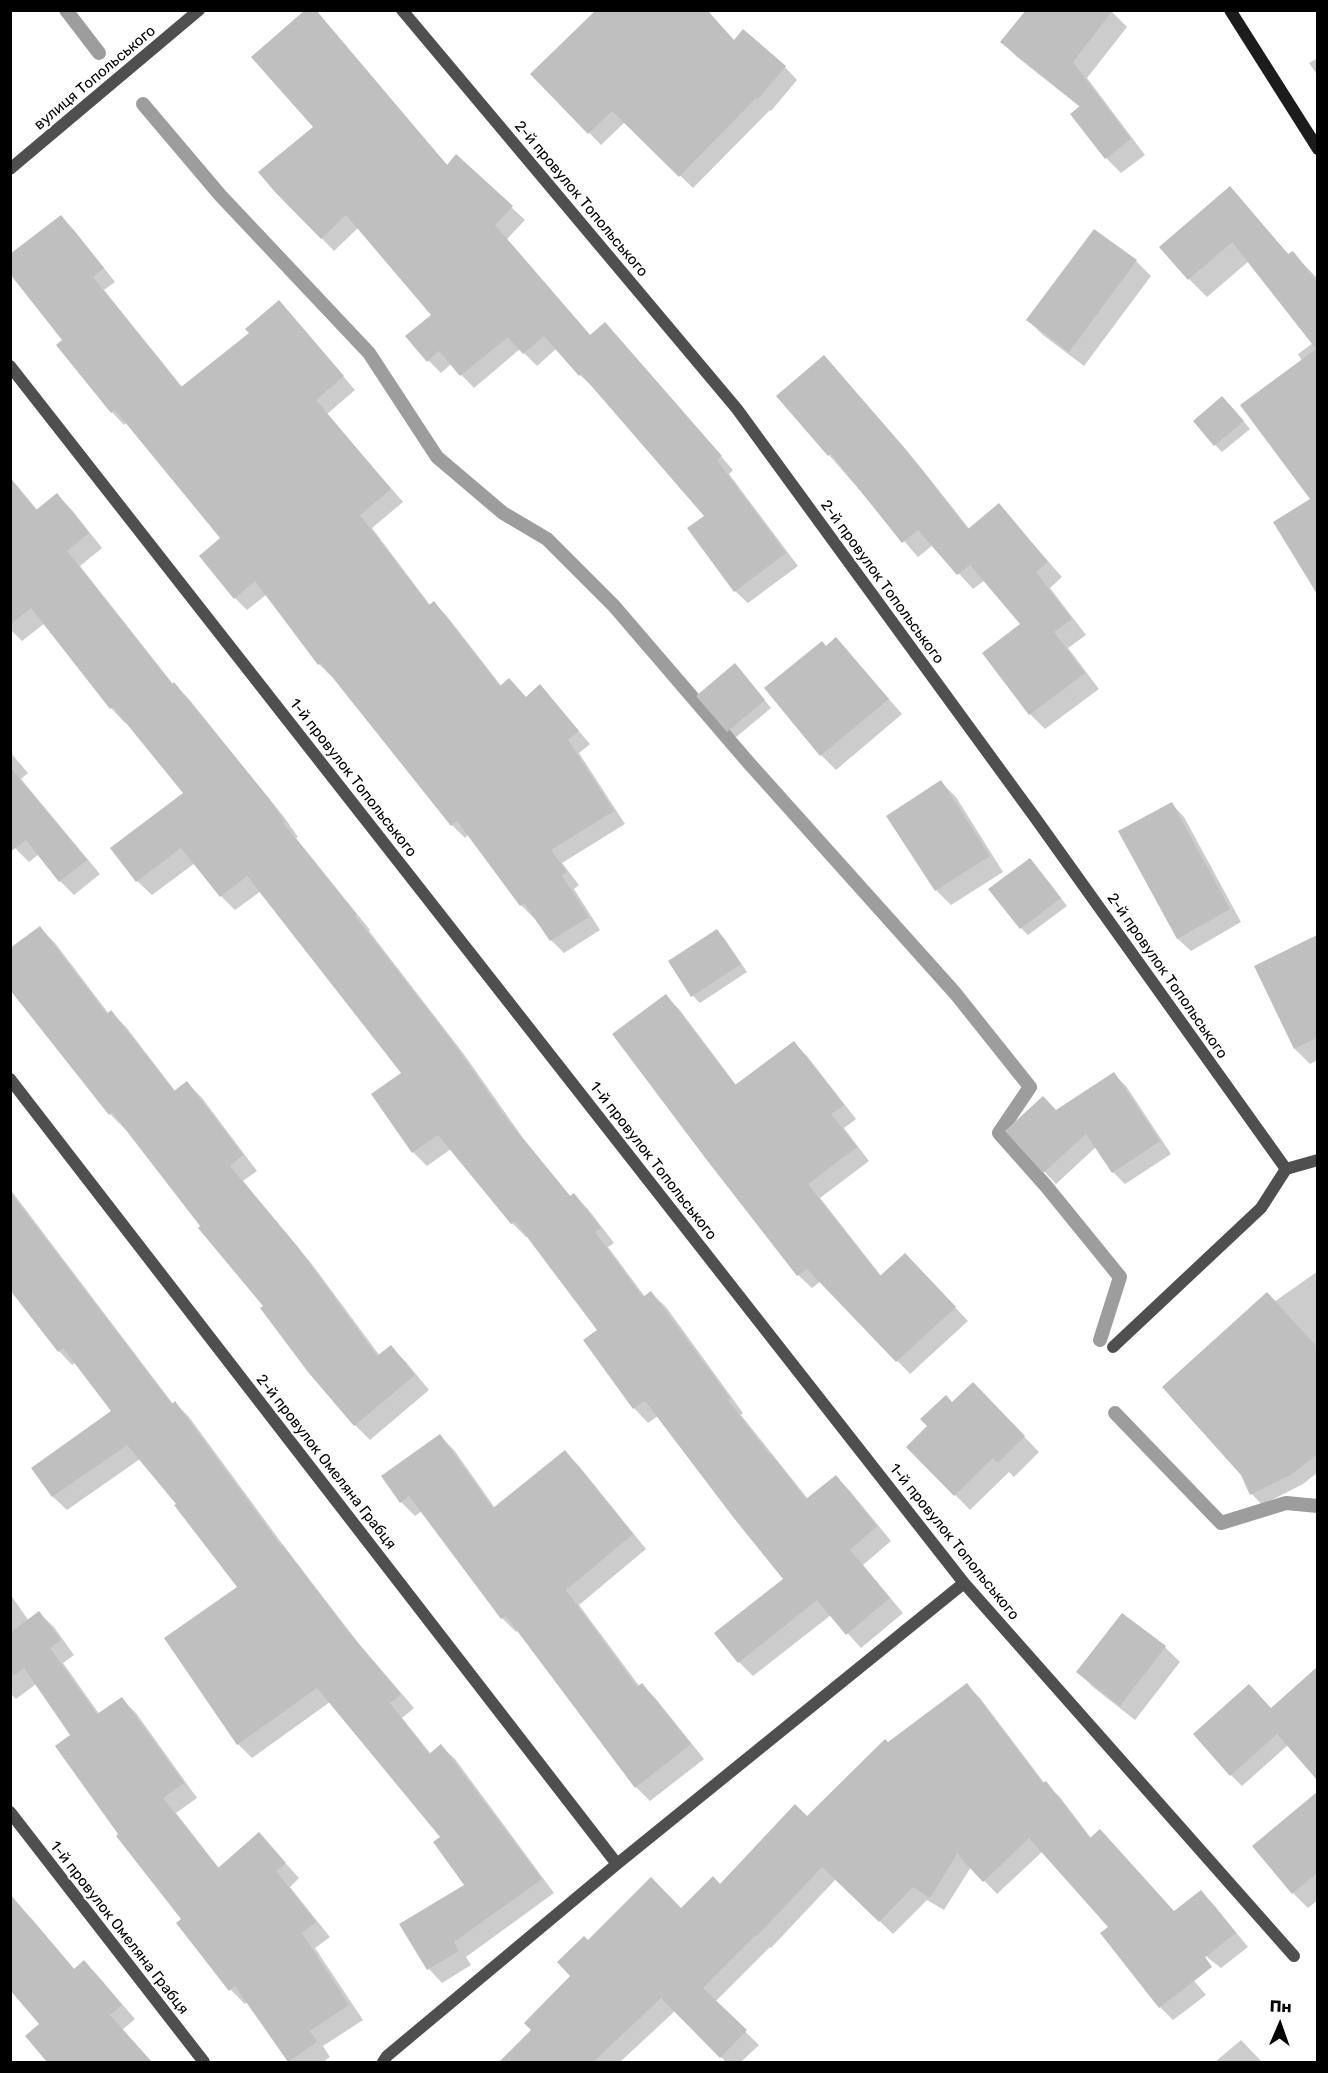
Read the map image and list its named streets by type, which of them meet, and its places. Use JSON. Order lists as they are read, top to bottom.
{
  "streets": {
    "street": [
      "вулиця Топольського",
      "2-й провулок Топольського",
      "1-й провулок Топольського",
      "2-й провулок Омеляна Грабця",
      "1-й провулок Омеляна Грабця"
    ]
  },
  "north": "top"
}
